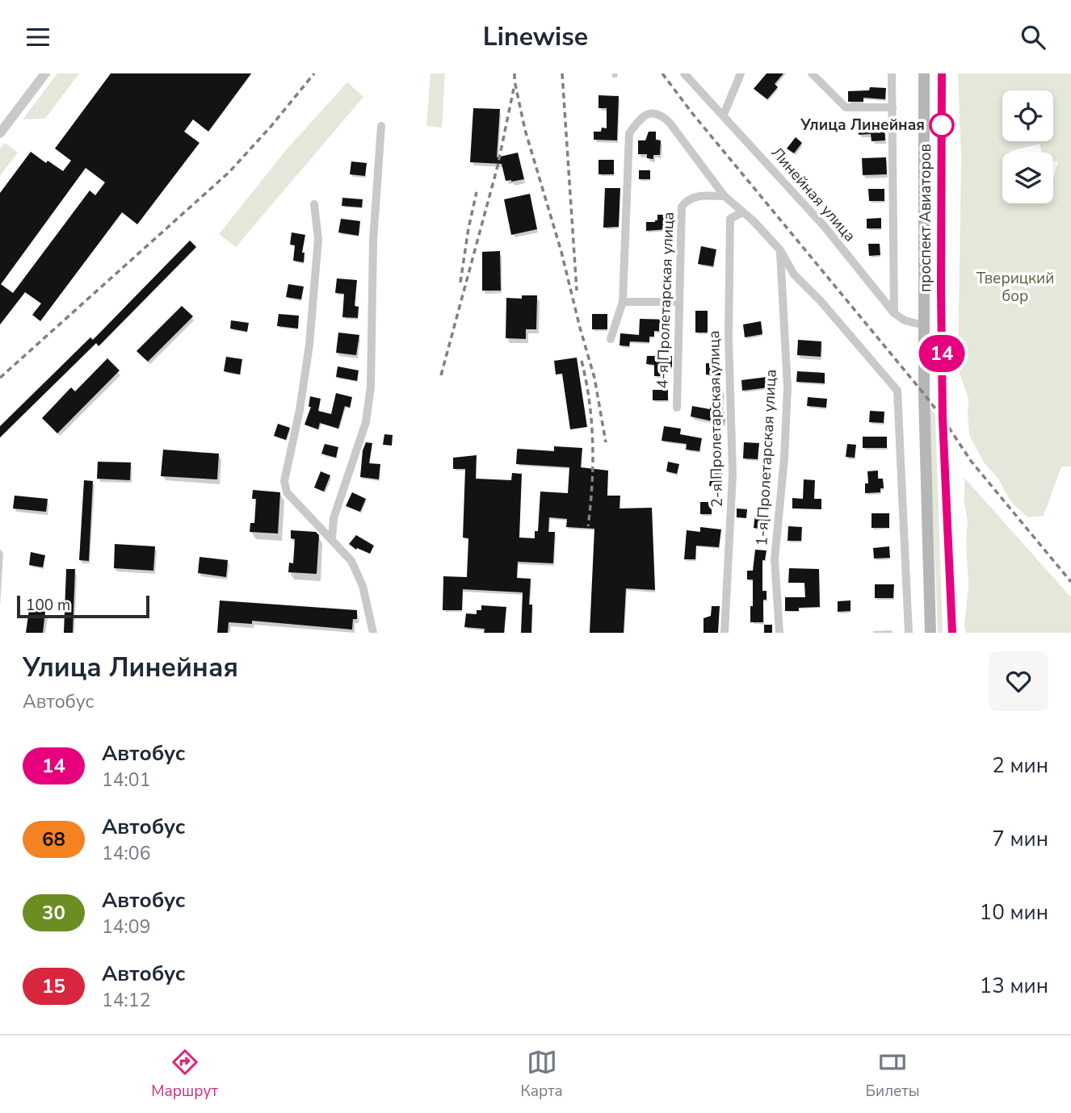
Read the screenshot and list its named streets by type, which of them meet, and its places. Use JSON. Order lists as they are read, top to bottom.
{
  "streets": {
    "main road": ["проспект Авиаторов"],
    "street": [
      "Линейная улица",
      "4-я Пролетарская улица",
      "2-я Пролетарская улица",
      "1-я Пролетарская улица"
    ]
  },
  "crossings": [
    ["Линейная улица", "проспект Авиаторов"]
  ],
  "parks": ["Тверицкий бор"],
  "places": ["Улица Линейная"],
  "lines": ["bus line 14"],
  "scale_bar": "100 m",
  "page": {
    "header": "Linewise",
    "on_map": "14",
    "scale": "100 m",
    "heading": ["Улица Линейная", "Автобус"],
    "list": [
      {
        "mark": "14",
        "name": "Автобус",
        "note": "14:01",
        "value": "2 мин"
      },
      {
        "mark": "68",
        "name": "Автобус",
        "note": "14:06",
        "value": "7 мин"
      },
      {
        "mark": "30",
        "name": "Автобус",
        "note": "14:09",
        "value": "10 мин"
      },
      {
        "mark": "15",
        "name": "Автобус",
        "note": "14:12",
        "value": "13 мин"
      }
    ],
    "tabs": ["Маршрут", "Карта", "Билеты"]
  }
}
